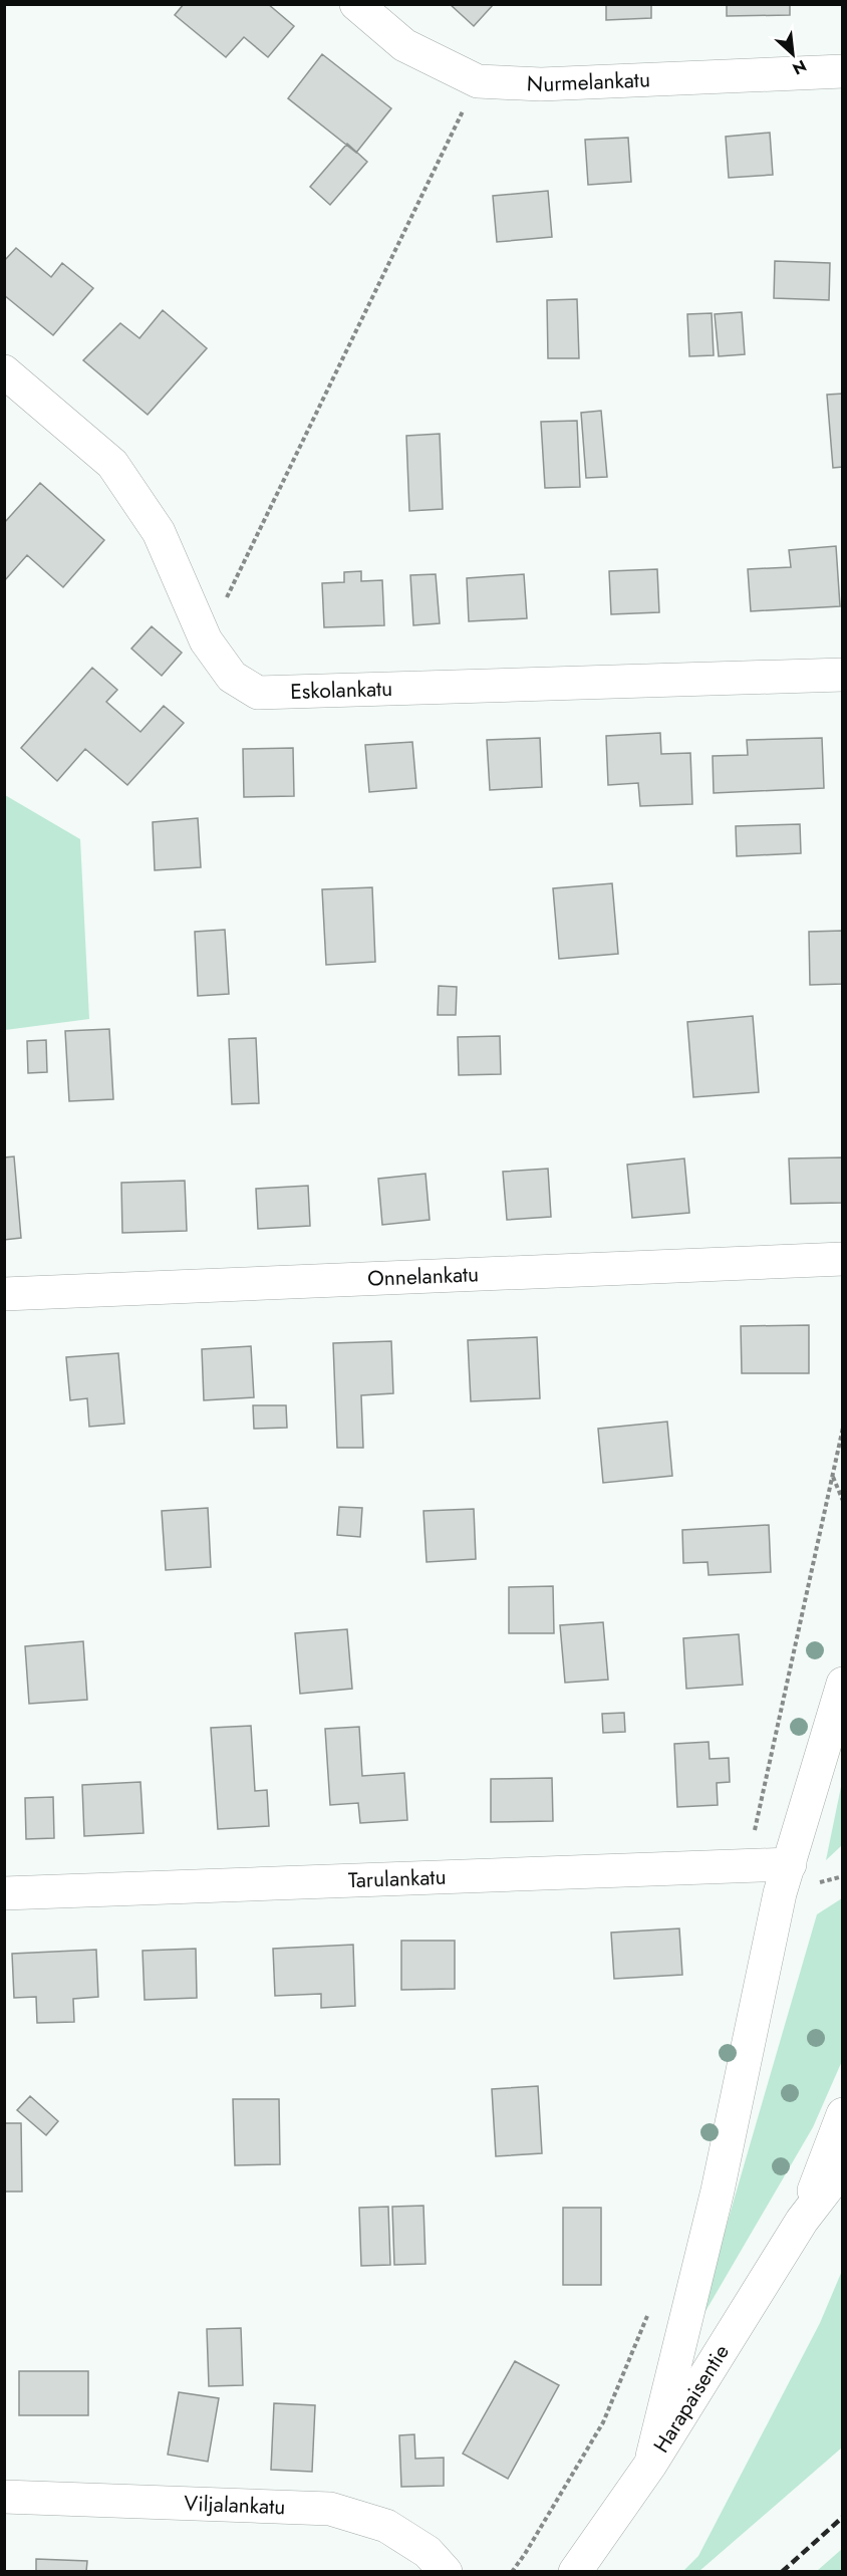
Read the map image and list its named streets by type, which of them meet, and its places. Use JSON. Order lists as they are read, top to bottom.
{
  "streets": {
    "street": [
      "Nurmelankatu",
      "Eskolankatu",
      "Onnelankatu",
      "Tarulankatu",
      "Harapaisentie",
      "Viljalankatu"
    ]
  },
  "north": "bottom right"
}
